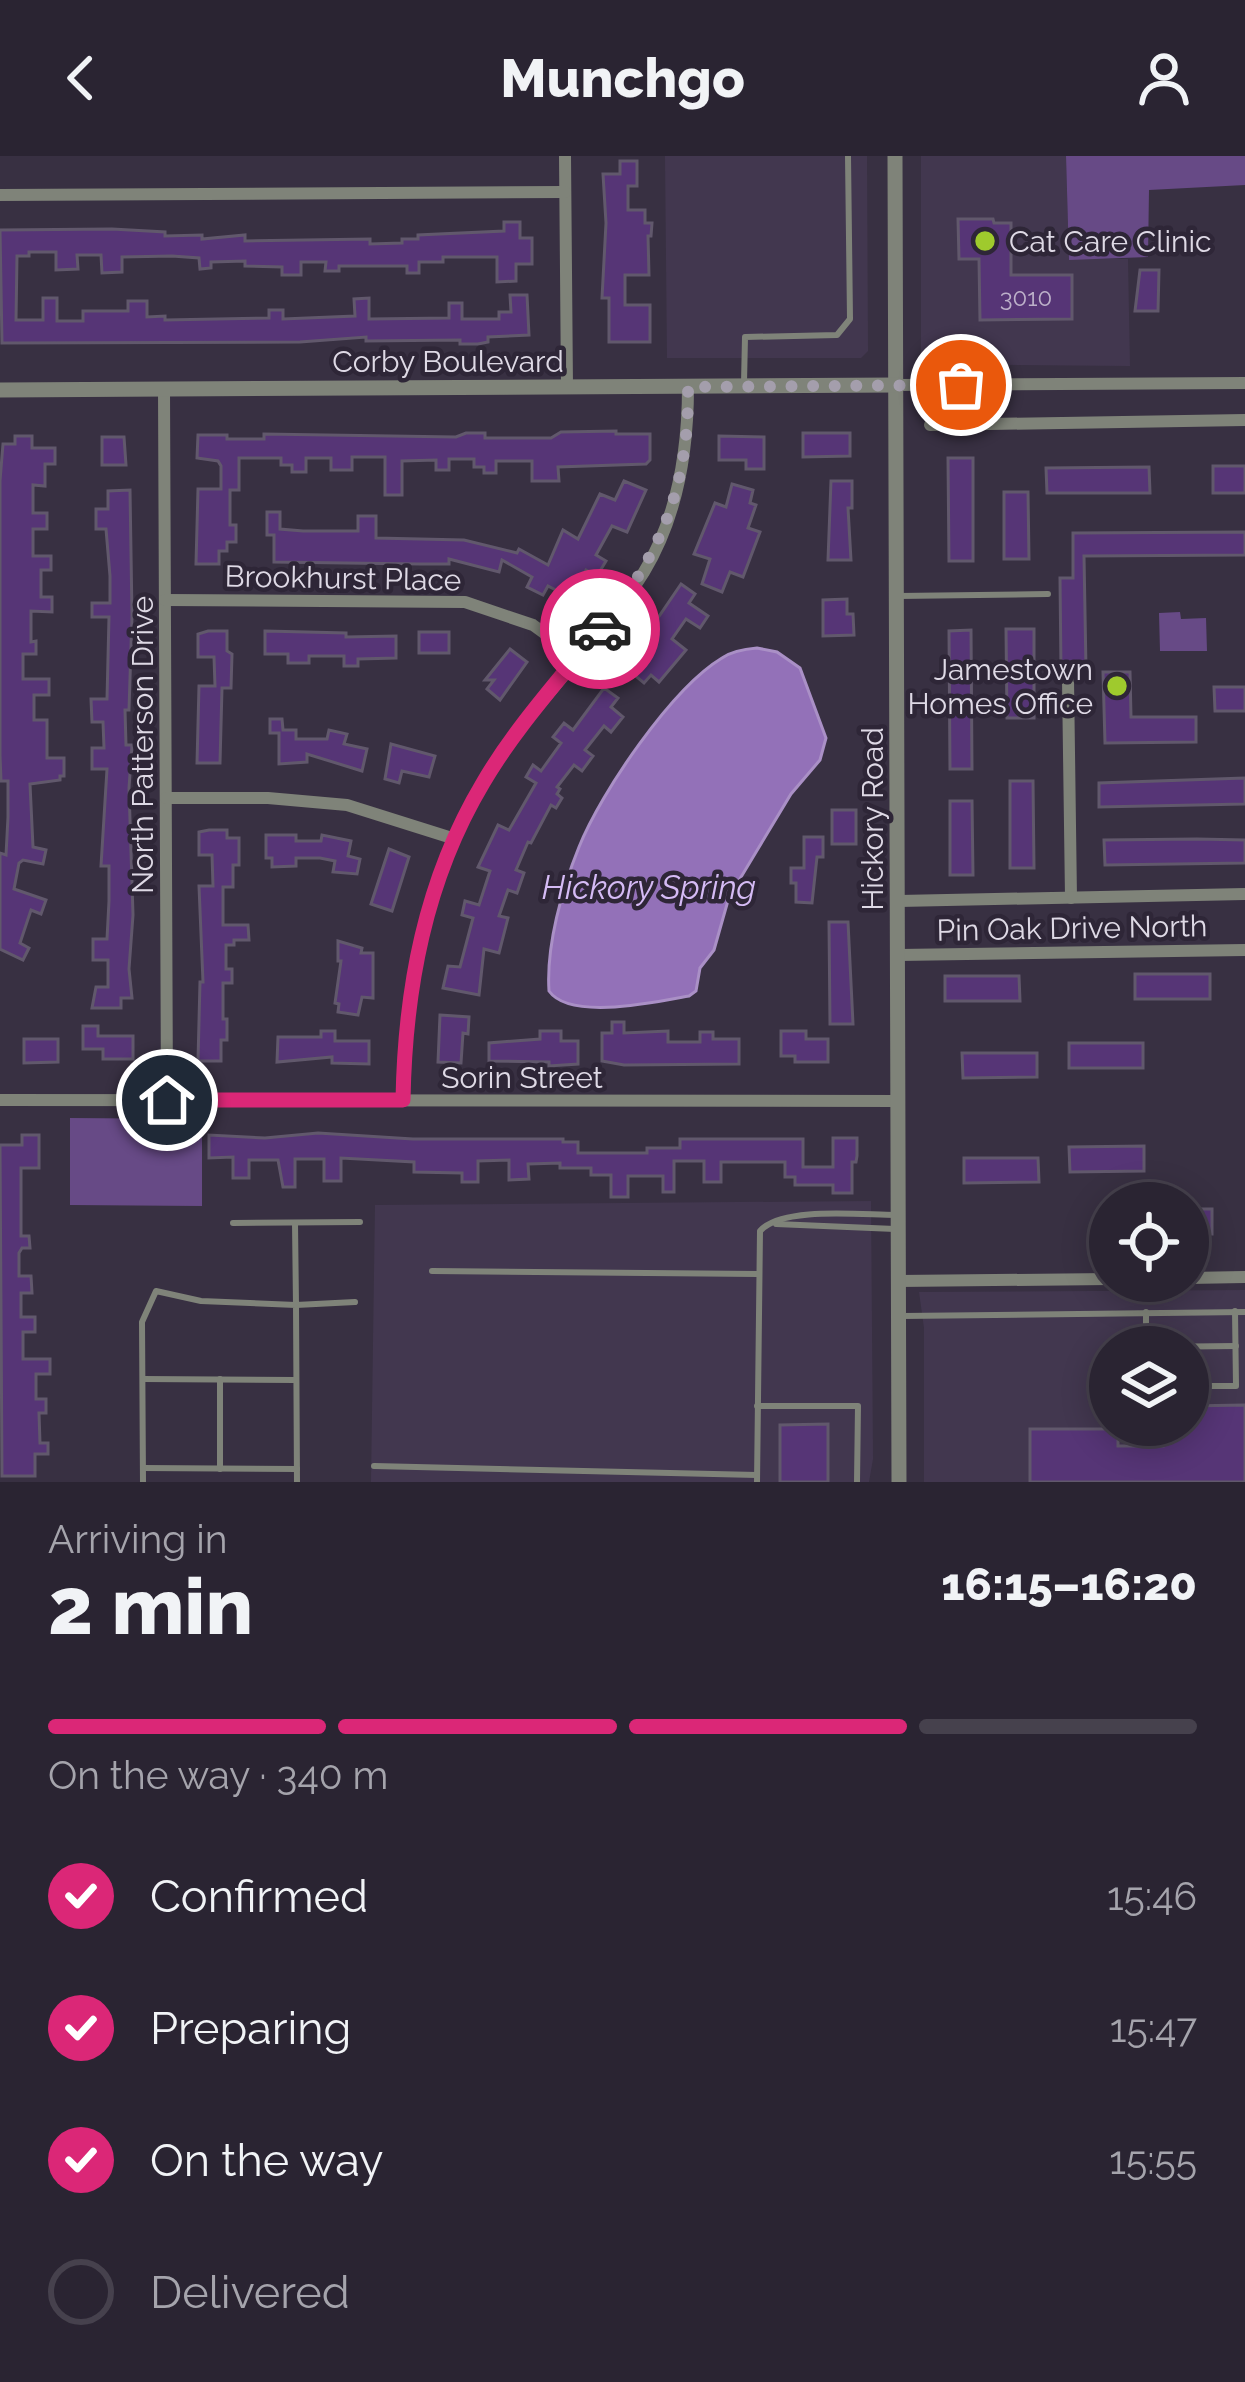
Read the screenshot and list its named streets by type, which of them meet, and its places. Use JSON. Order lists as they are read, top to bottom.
{
  "streets": {
    "street": [
      "Corby Boulevard",
      "Brookhurst Place",
      "North Patterson Drive",
      "Hickory Road",
      "Pin Oak Drive North",
      "Sorin Street"
    ]
  },
  "crossings": [
    ["Corby Boulevard", "North Patterson Drive"],
    ["Corby Boulevard", "Hickory Road"],
    ["Brookhurst Place", "North Patterson Drive"],
    ["North Patterson Drive", "Sorin Street"],
    ["Hickory Road", "Pin Oak Drive North"],
    ["Hickory Road", "Sorin Street"]
  ],
  "water": ["Hickory Spring"],
  "places": ["Cat Care Clinic", "Jamestown Homes Office"],
  "house_numbers": ["3010"],
  "page": {
    "header": "Munchgo",
    "heading": ["2 min", "Arriving in", "16:15–16:20"],
    "bar": "On the way · 340 m",
    "list": [
      ["Confirmed", "15:46"],
      ["Preparing", "15:47"],
      ["On the way", "15:55"],
      "Delivered"
    ]
  }
}
